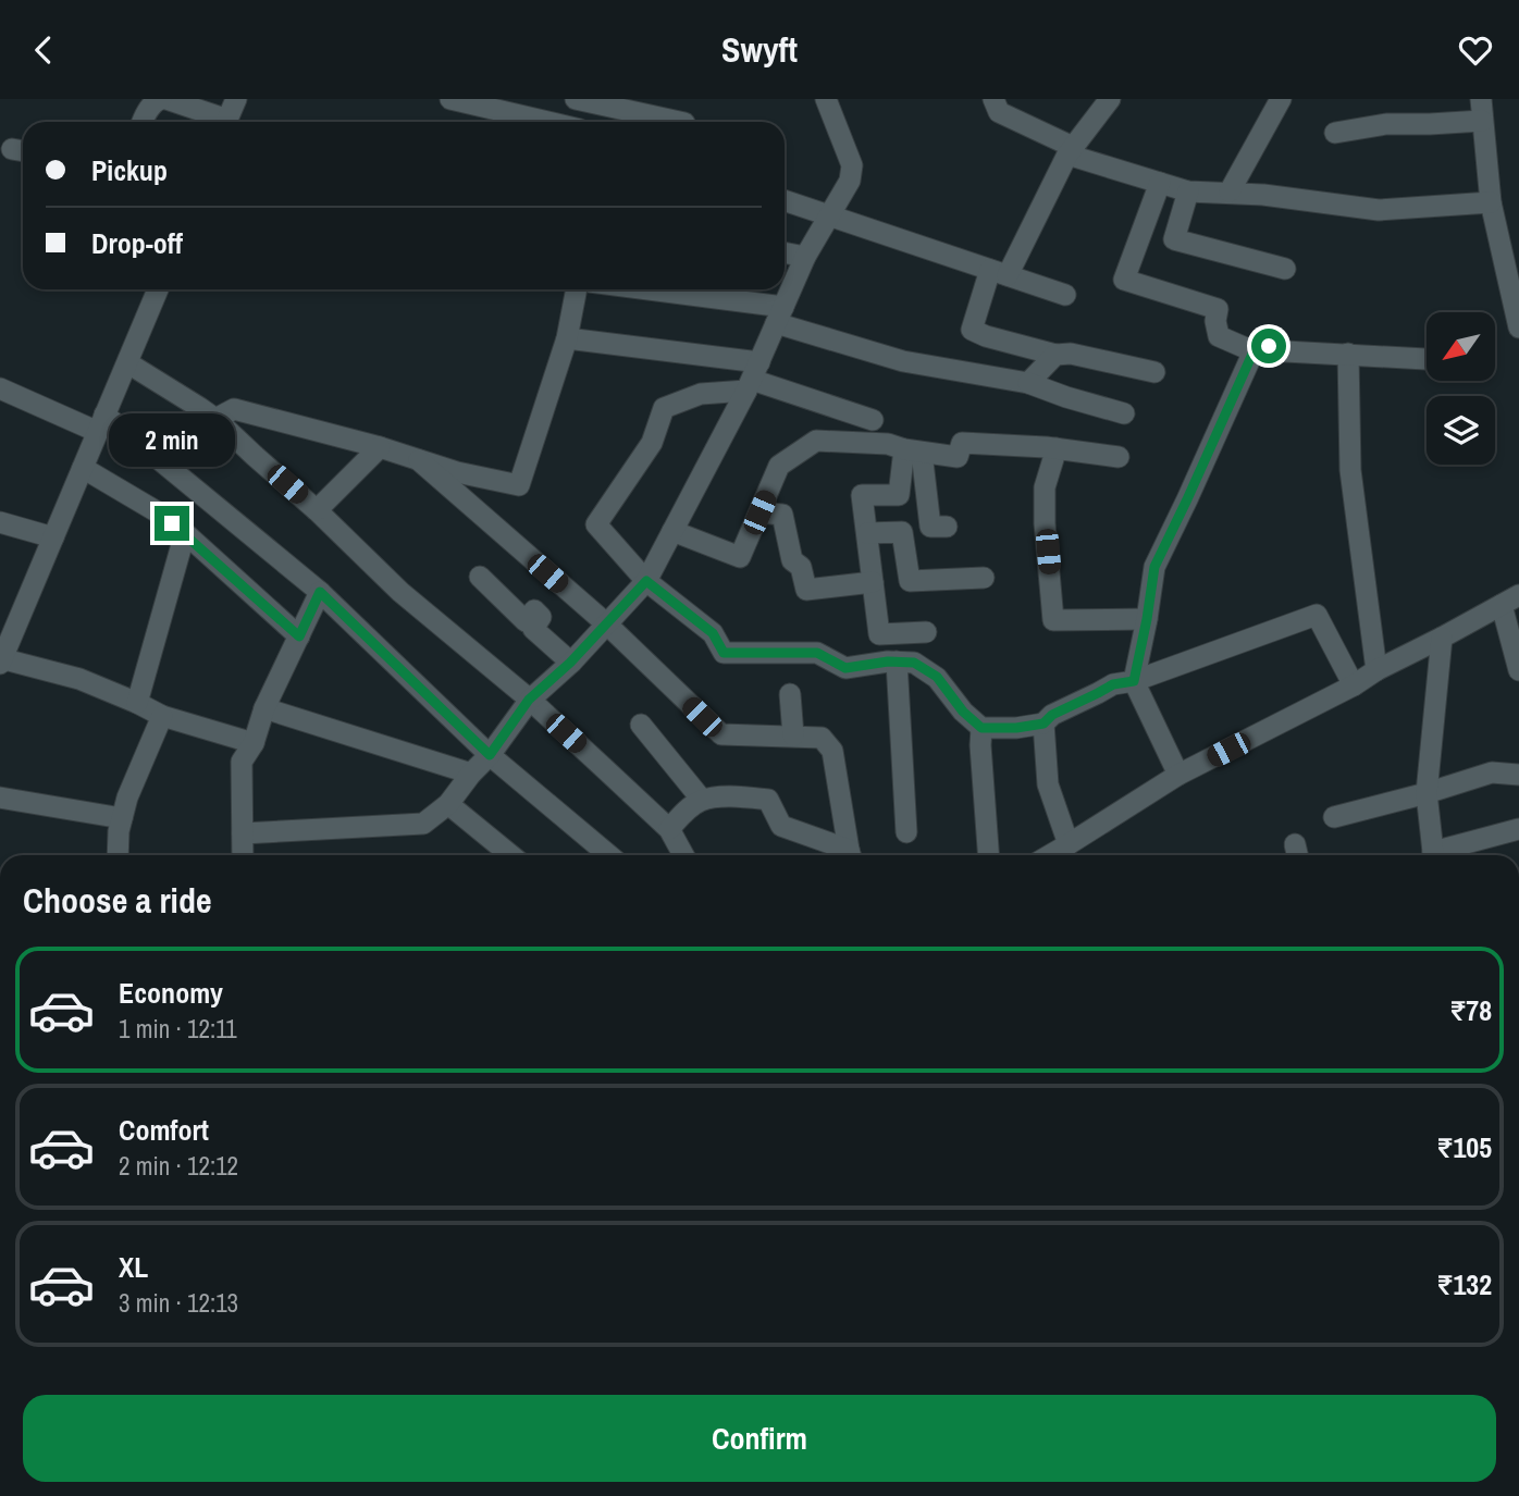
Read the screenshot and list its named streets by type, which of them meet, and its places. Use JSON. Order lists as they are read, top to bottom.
{
  "north": "bottom left",
  "page": {
    "header": "Swyft",
    "banner": ["Pickup", "Drop-off"],
    "bubble": "2 min",
    "heading": "Choose a ride",
    "list": [
      {
        "name": "Economy",
        "note": "1 min · 12:11",
        "value": "₹78"
      },
      {
        "name": "Comfort",
        "note": "2 min · 12:12",
        "value": "₹105"
      },
      {
        "name": "XL",
        "note": "3 min · 12:13",
        "value": "₹132"
      }
    ],
    "buttons": "Confirm"
  }
}
